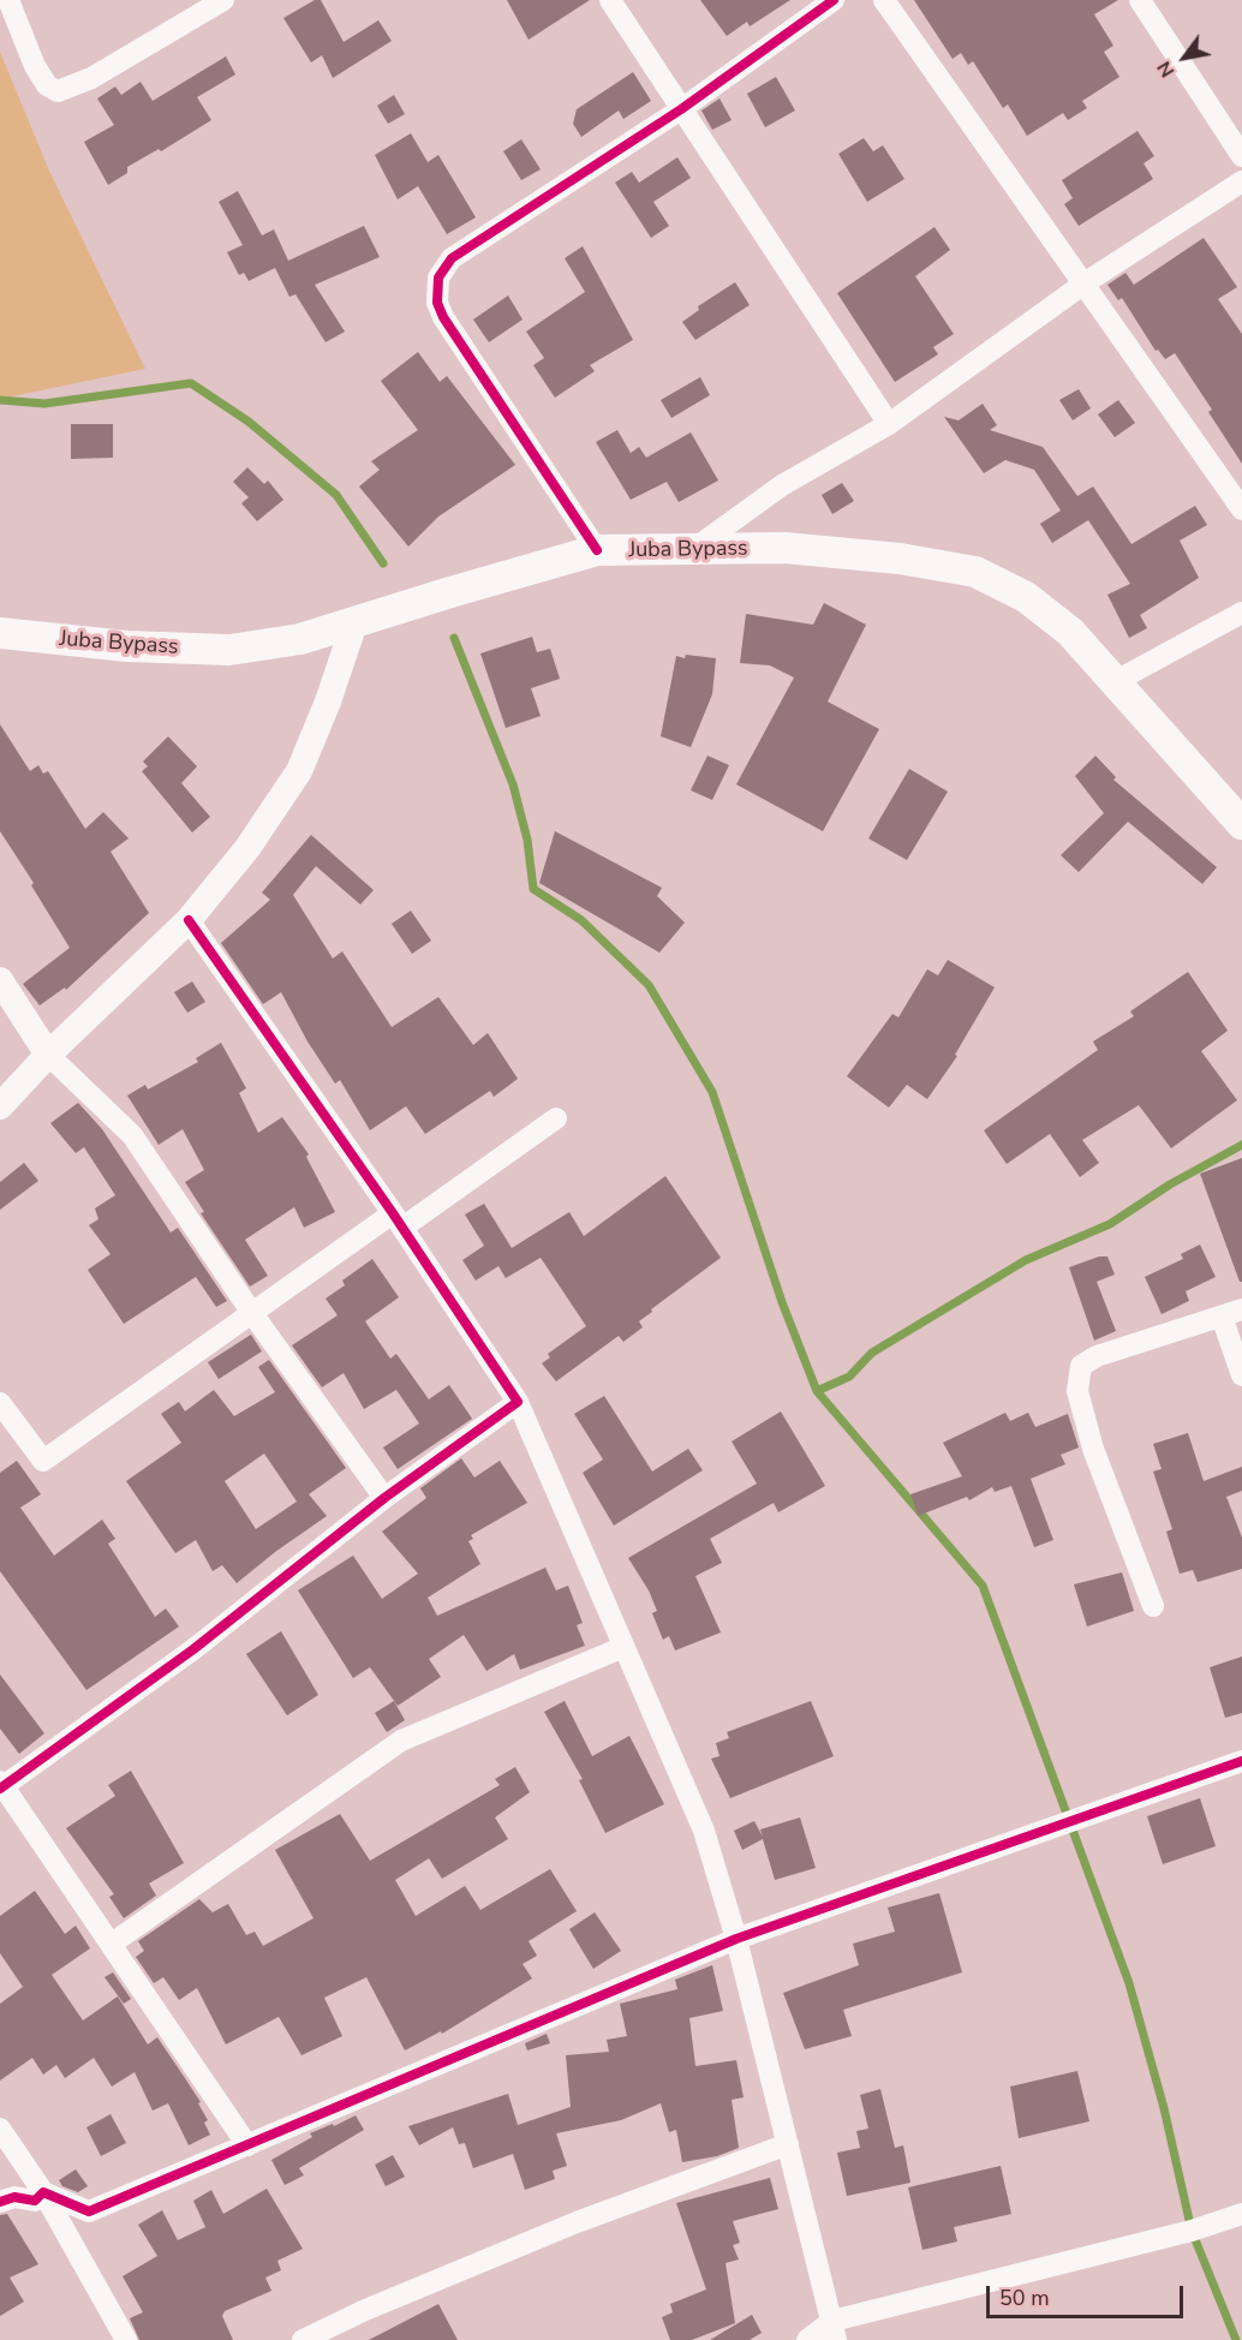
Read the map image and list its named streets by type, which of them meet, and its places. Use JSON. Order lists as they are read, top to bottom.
{
  "streets": {
    "main road": ["Juba Bypass"]
  },
  "scale_bar": "50 m",
  "north": "bottom left"
}
